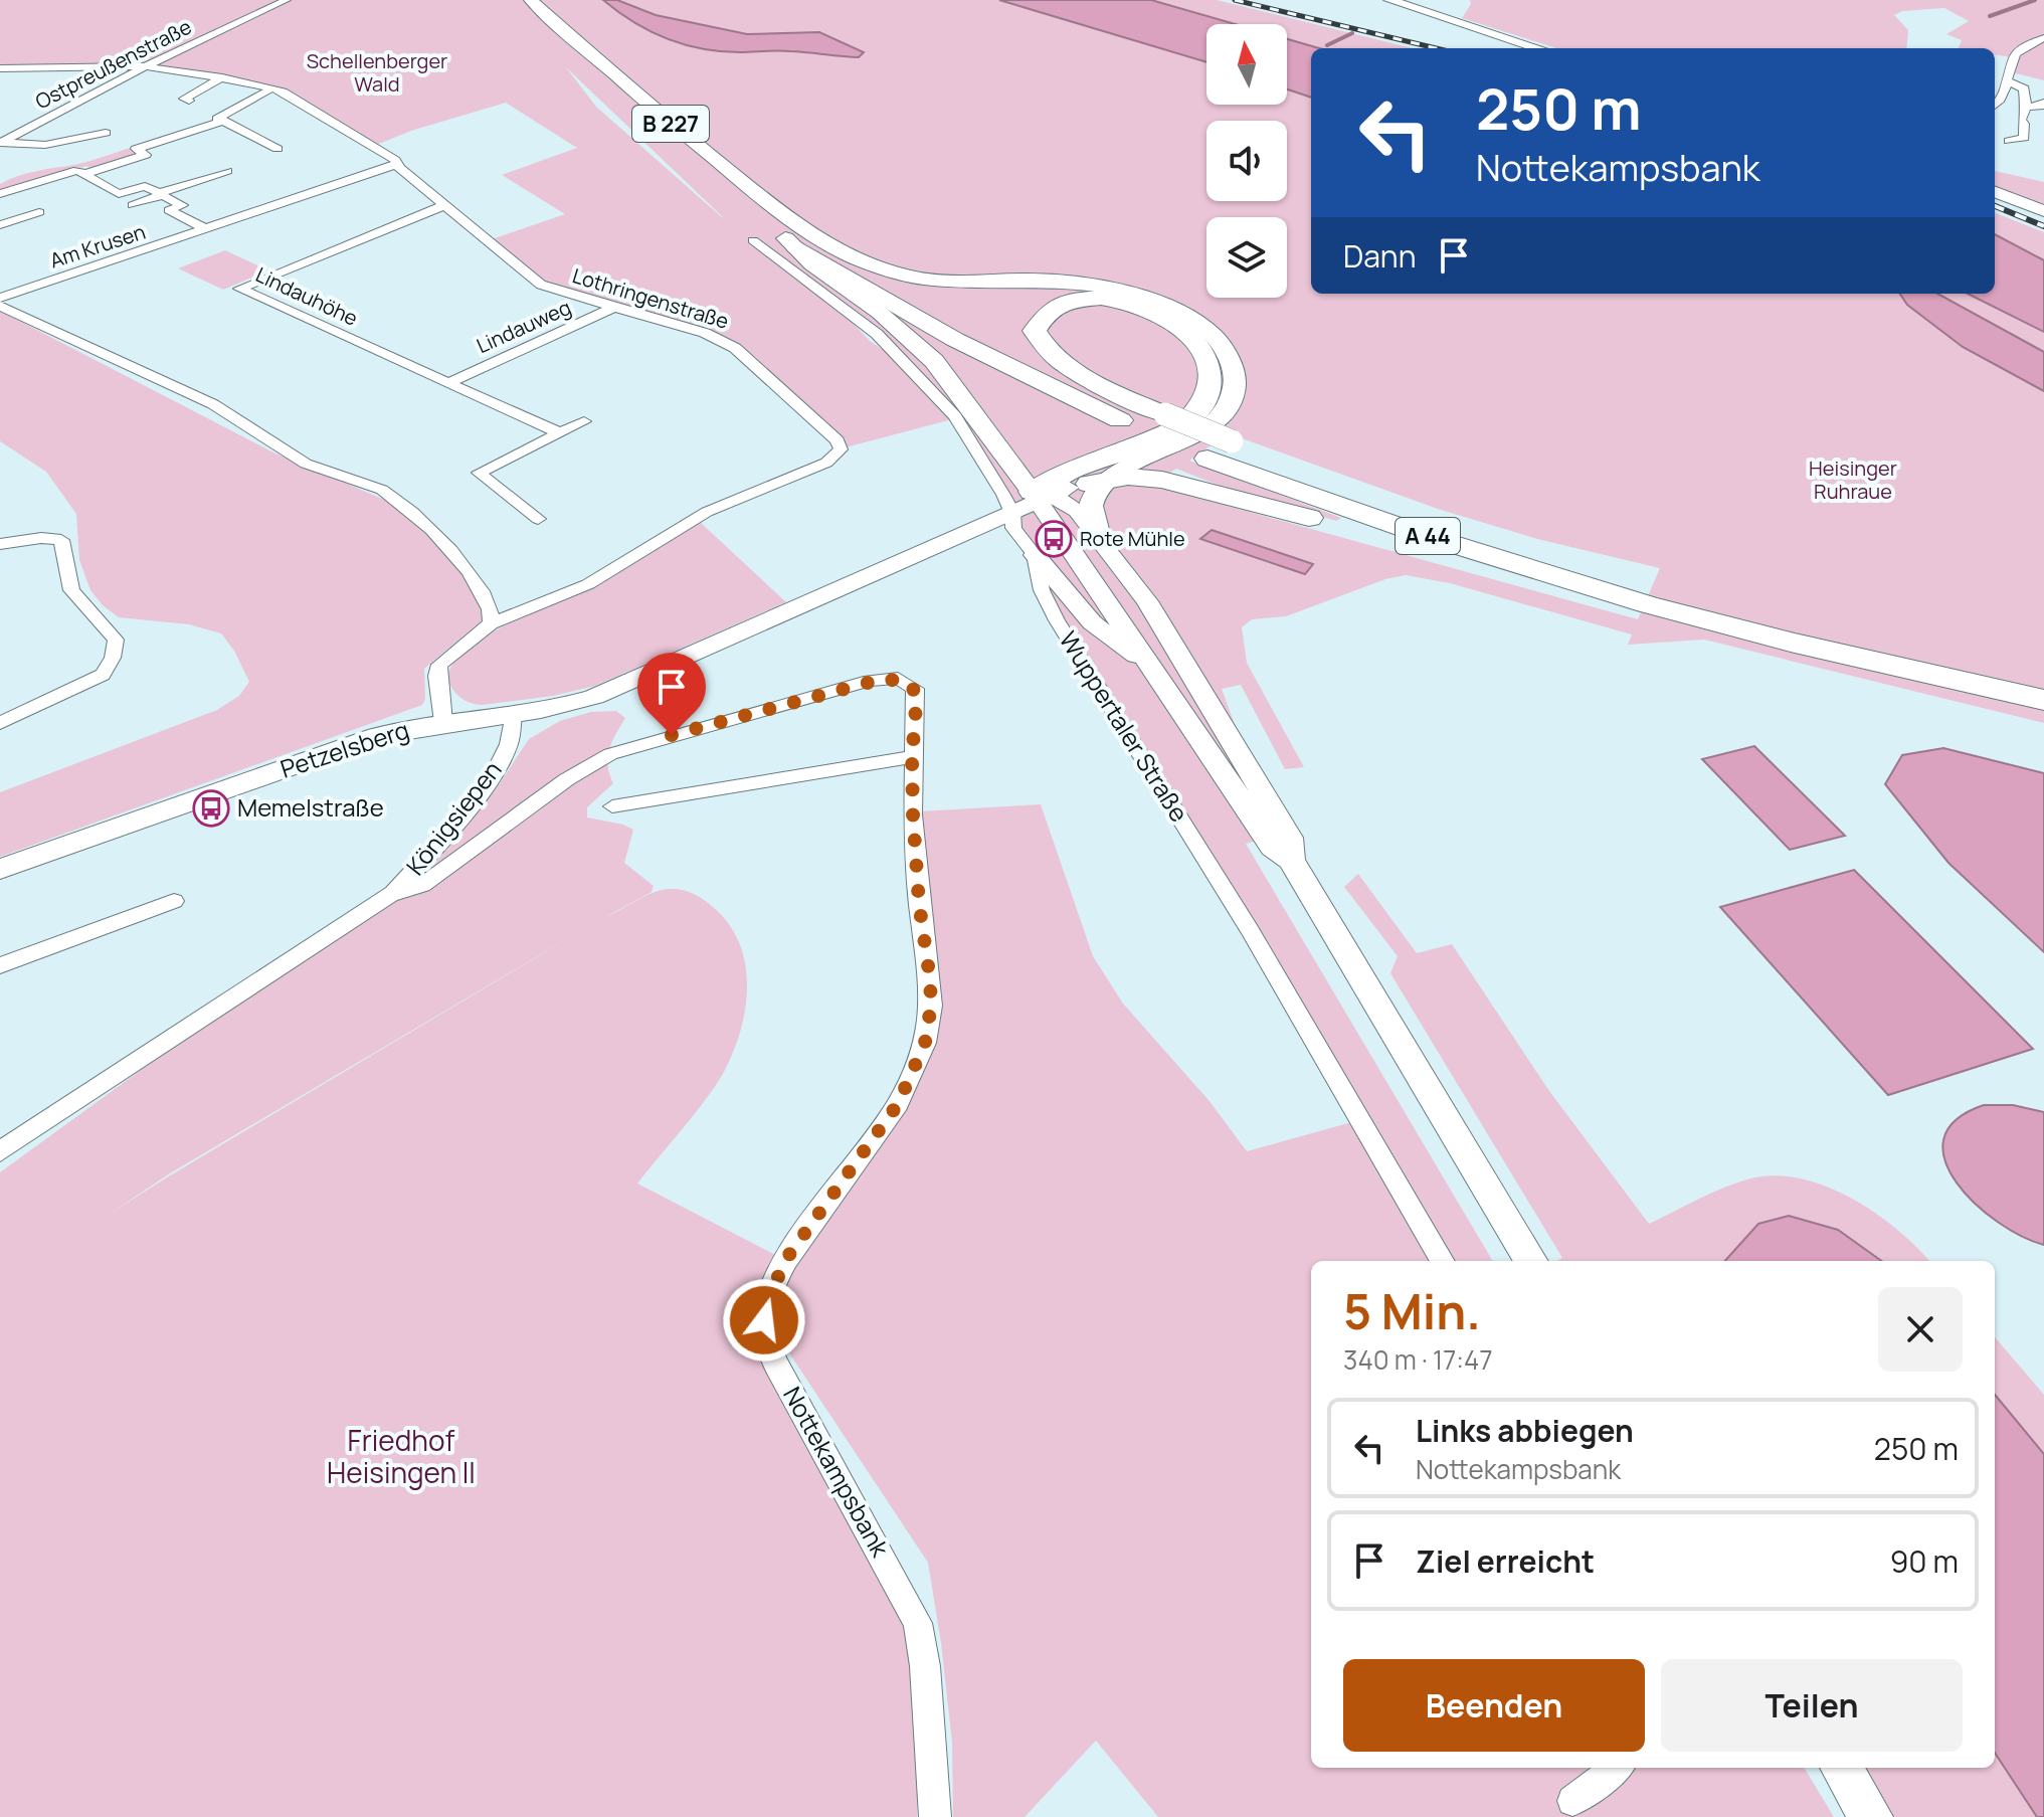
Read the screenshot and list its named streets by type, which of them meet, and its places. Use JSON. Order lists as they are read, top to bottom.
{
  "streets": {
    "highway": ["A 44"],
    "main road": ["B 227"],
    "street": [
      "Ostpreußenstraße",
      "Am Krusen",
      "Lindauhöhe",
      "Lothringenstraße",
      "Lindauweg",
      "Wuppertaler Straße",
      "Petzelsberg",
      "Königsiepen",
      "Nottekampsbank"
    ]
  },
  "crossings": [
    ["Ostpreußenstraße", "Lothringenstraße"],
    ["B 227", "A 44"],
    ["Am Krusen", "Lothringenstraße"],
    ["Lindauhöhe", "Lothringenstraße"],
    ["Lindauhöhe", "Lindauweg"],
    ["Lothringenstraße", "Lindauweg"],
    ["Petzelsberg", "Königsiepen"],
    ["Königsiepen", "Nottekampsbank"]
  ],
  "parks": ["Schellenberger Wald", "Heisinger Ruhraue", "Friedhof Heisingen II"],
  "places": {
    "bus stop": ["Rote Mühle", "Memelstraße"]
  },
  "north": "top",
  "page": {
    "turn": ["250 m", "Nottekampsbank"],
    "then": "Dann",
    "heading": ["5 Min.", "340 m · 17:47"],
    "list": [
      {
        "name": "Links abbiegen",
        "note": "Nottekampsbank",
        "value": "250 m"
      },
      {
        "name": "Ziel erreicht",
        "value": "90 m"
      }
    ],
    "buttons": ["Beenden", "Teilen"]
  }
}
